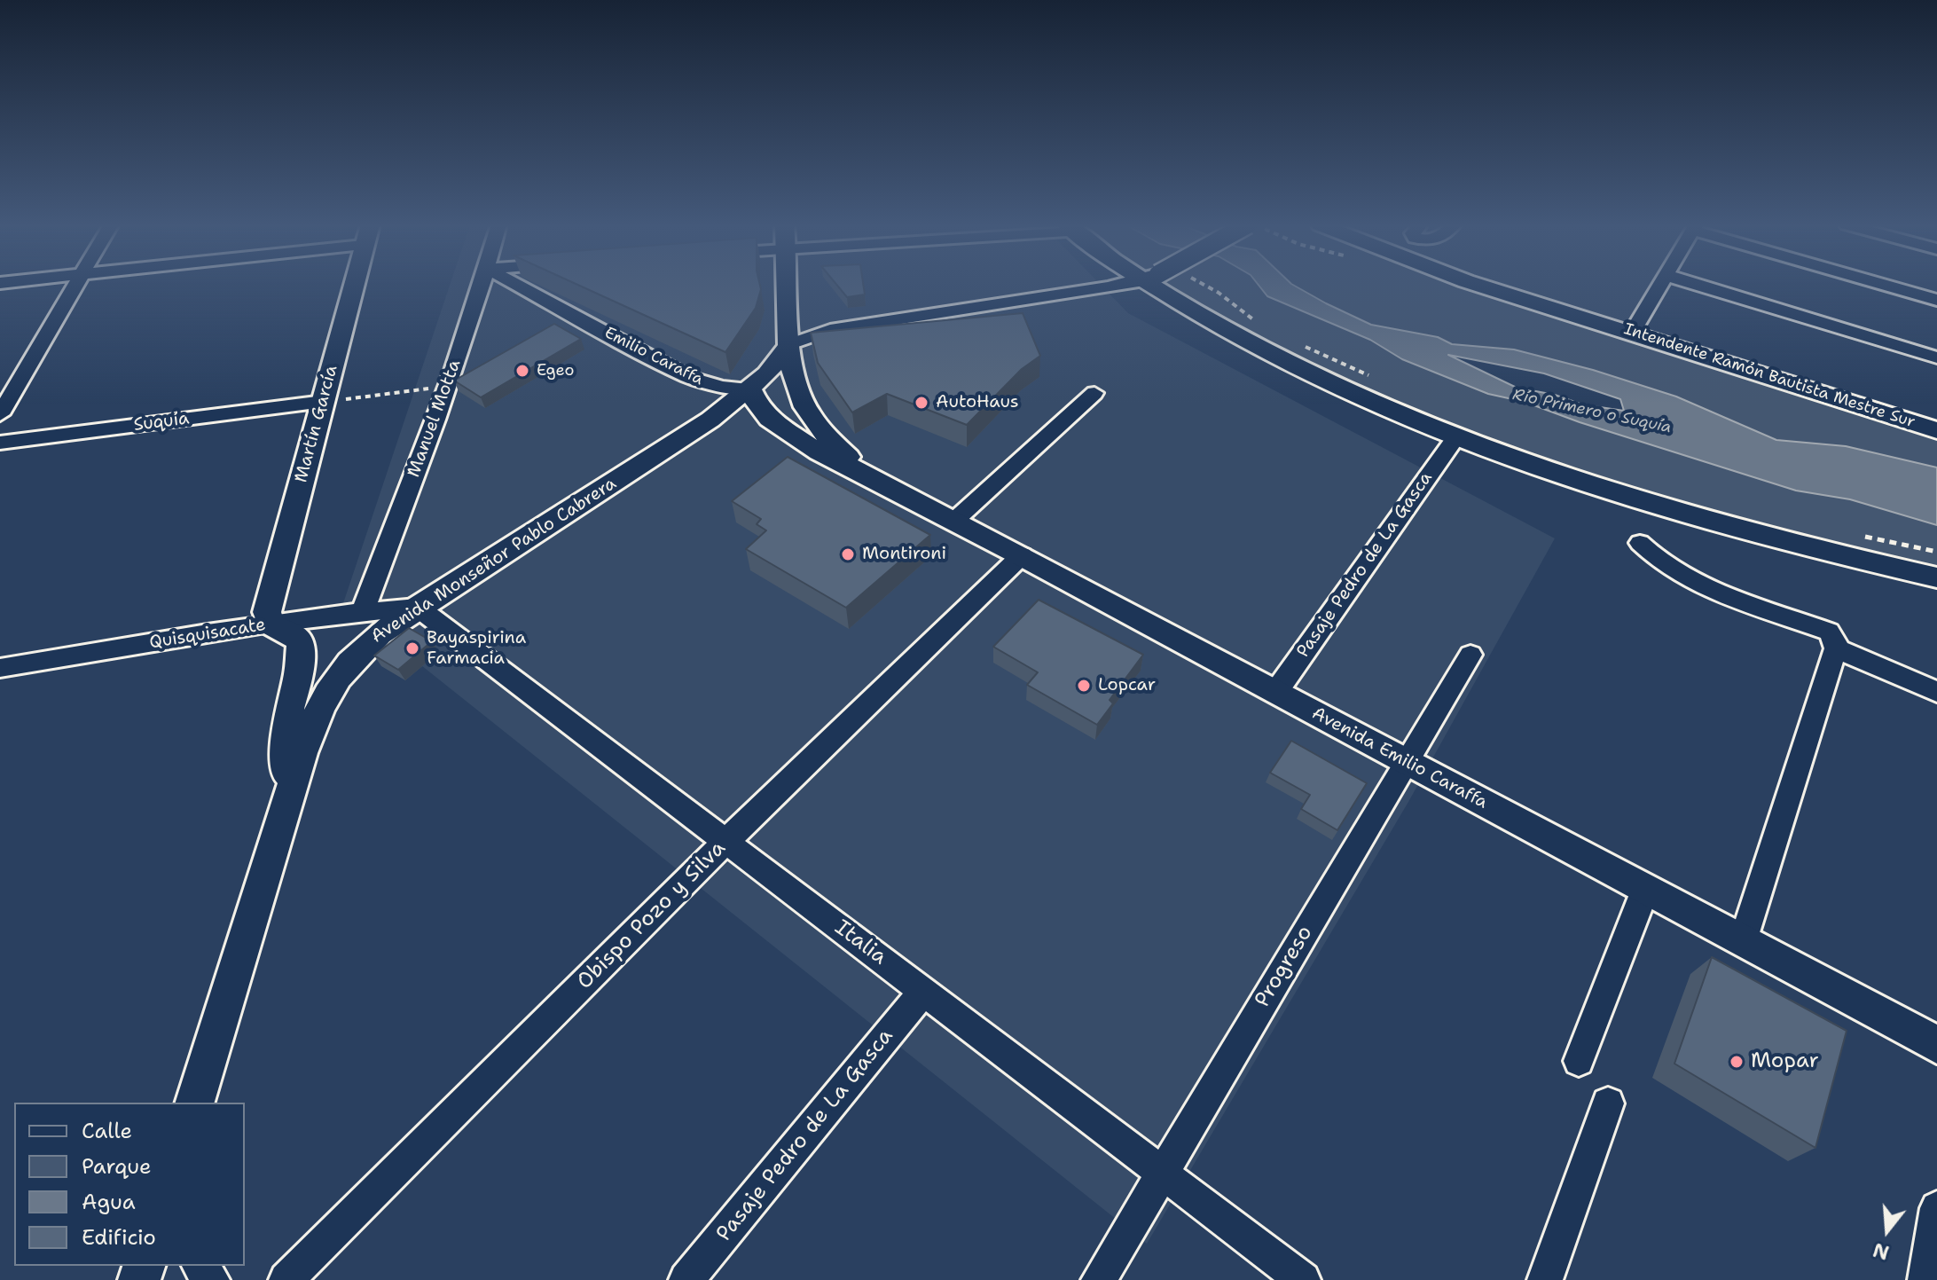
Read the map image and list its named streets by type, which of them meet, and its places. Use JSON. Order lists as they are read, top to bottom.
{
  "streets": {
    "main road": [
      "Intendente Ramón Bautista Mestre Sur",
      "Martín García",
      "Avenida Monseñor Pablo Cabrera",
      "Avenida Emilio Caraffa"
    ],
    "street": [
      "Emilio Caraffa",
      "Manuel Motta",
      "Suquía",
      "Pasaje Pedro de La Gasca",
      "Quisquisacate",
      "Obispo Pozo y Silva",
      "Italia",
      "Progreso"
    ]
  },
  "crossings": [
    ["Emilio Caraffa", "Avenida Monseñor Pablo Cabrera"],
    ["Emilio Caraffa", "Avenida Emilio Caraffa"],
    ["Manuel Motta", "Quisquisacate"],
    ["Suquía", "Martín García"],
    ["Martín García", "Quisquisacate"],
    ["Avenida Monseñor Pablo Cabrera", "Quisquisacate"],
    ["Avenida Monseñor Pablo Cabrera", "Avenida Emilio Caraffa"],
    ["Avenida Monseñor Pablo Cabrera", "Italia"],
    ["Pasaje Pedro de La Gasca", "Avenida Emilio Caraffa"],
    ["Pasaje Pedro de La Gasca", "Italia"],
    ["Quisquisacate", "Italia"],
    ["Avenida Emilio Caraffa", "Obispo Pozo y Silva"],
    ["Avenida Emilio Caraffa", "Progreso"],
    ["Obispo Pozo y Silva", "Italia"],
    ["Italia", "Progreso"]
  ],
  "water": ["Río Primero o Suquía"],
  "places": [
    "Egeo",
    "AutoHaus",
    "Montironi",
    "Bayaspirina Farmacia",
    "Lopcar",
    "Mopar"
  ],
  "legend": [
    "Calle",
    "Parque",
    "Agua",
    "Edificio"
  ],
  "north": "bottom"
}
